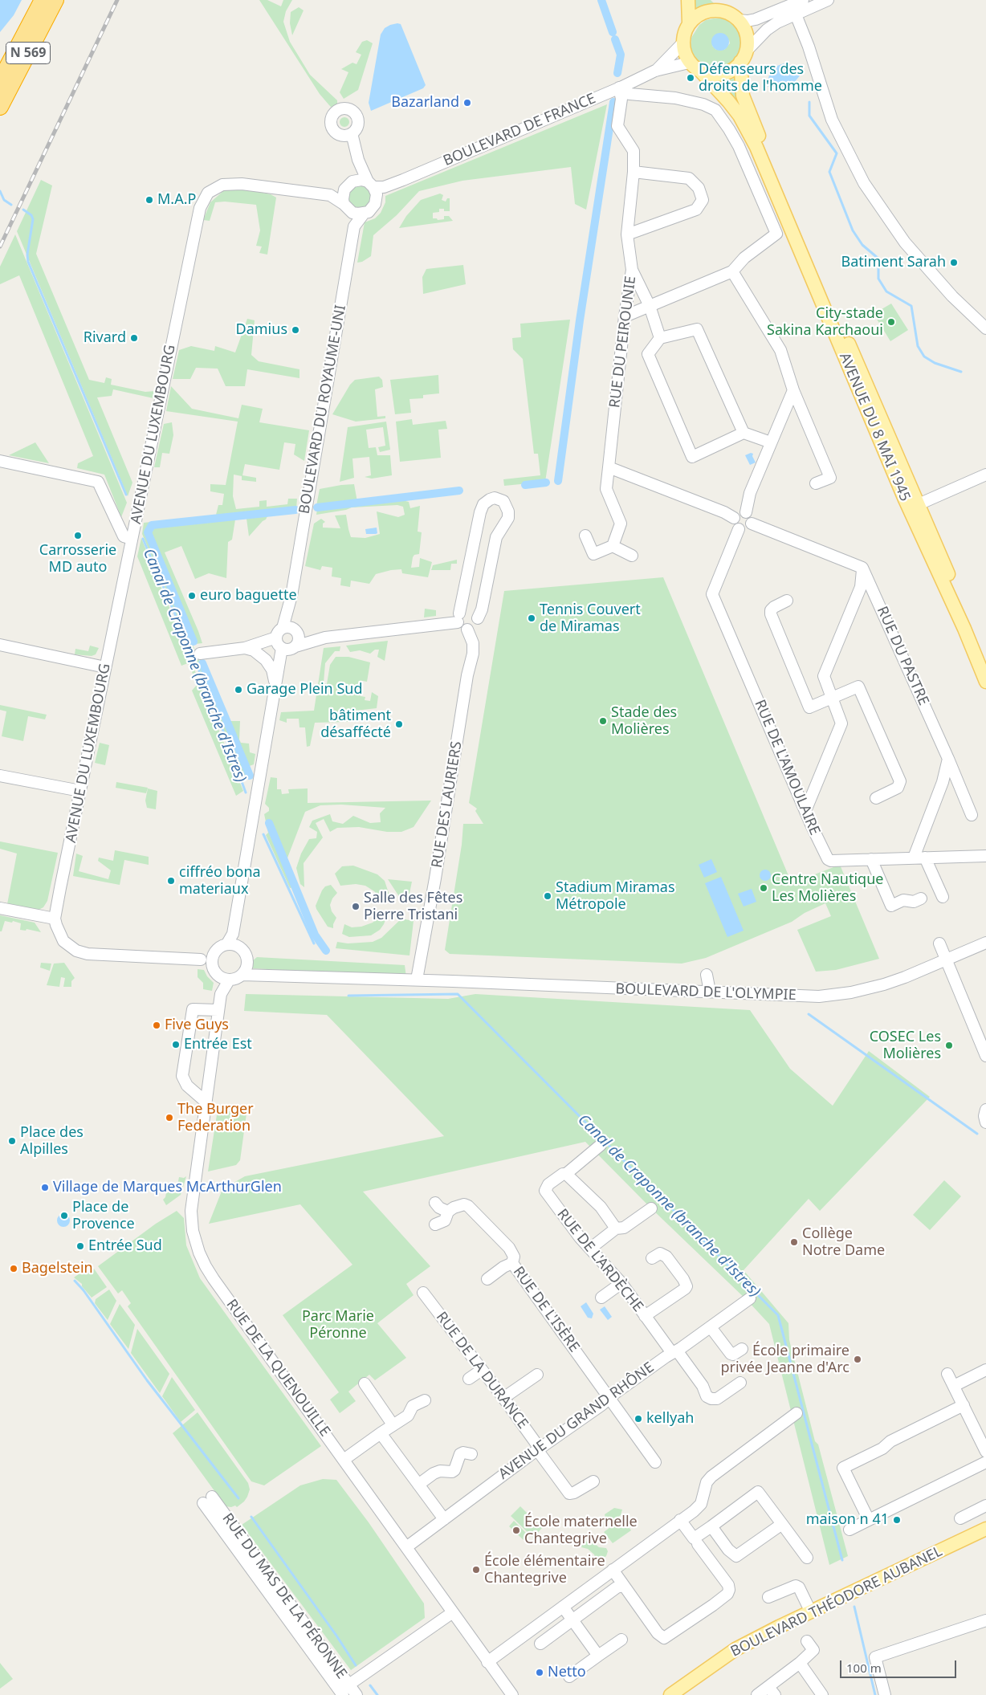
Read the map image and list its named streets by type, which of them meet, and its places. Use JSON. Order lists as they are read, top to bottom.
{
  "streets": {
    "highway": ["N 569"],
    "main road": ["AVENUE DU 8 MAI 1945", "BOULEVARD THÉODORE AUBANEL"],
    "street": [
      "BOULEVARD DE FRANCE",
      "RUE DU PEIROUNIE",
      "BOULEVARD DU ROYAUME-UNI",
      "AVENUE DU LUXEMBOURG",
      "RUE DU PASTRE",
      "RUE DE L'AMOULAIRE",
      "RUE DES LAURIERS",
      "BOULEVARD DE L'OLYMPIE",
      "RUE DE L'ARDÈCHE",
      "RUE DE L'ISÈRE",
      "RUE DE LA QUENOUILLE",
      "RUE DE LA DURANCE",
      "AVENUE DU GRAND RHÔNE",
      "RUE DU MAS DE LA PÉRONNE"
    ]
  },
  "crossings": [
    ["BOULEVARD DE FRANCE", "RUE DU PEIROUNIE"],
    ["BOULEVARD DE FRANCE", "AVENUE DU 8 MAI 1945"],
    ["BOULEVARD DE FRANCE", "AVENUE DU LUXEMBOURG"],
    ["RUE DES LAURIERS", "BOULEVARD DE L'OLYMPIE"],
    ["BOULEVARD DE L'OLYMPIE", "RUE DE LA QUENOUILLE"],
    ["RUE DE L'ARDÈCHE", "AVENUE DU GRAND RHÔNE"],
    ["RUE DE L'ISÈRE", "AVENUE DU GRAND RHÔNE"],
    ["RUE DE LA QUENOUILLE", "AVENUE DU GRAND RHÔNE"],
    ["RUE DE LA DURANCE", "AVENUE DU GRAND RHÔNE"]
  ],
  "water": ["Canal de Craponne (branche d'Istres)"],
  "parks": ["Parc Marie Péronne"],
  "places": [
    "Défenseurs des droits de l'homme",
    "Bazarland",
    "M.A.P",
    "Batiment Sarah",
    "City-stade Sakina Karchaoui",
    "Damius",
    "Rivard",
    "Carrosserie MD auto",
    "euro baguette",
    "Tennis Couvert de Miramas",
    "Garage Plein Sud",
    "Stade des Molières",
    "bâtiment désaffécté",
    "ciffréo bona materiaux",
    "Centre Nautique Les Molières",
    "Stadium Miramas Métropole",
    "Salle des Fêtes Pierre Tristani",
    "Five Guys",
    "Entrée Est",
    "COSEC Les Molières",
    "The Burger Federation",
    "Place des Alpilles",
    "Village de Marques McArthurGlen",
    "Place de Provence",
    "Collège Notre Dame",
    "Entrée Sud",
    "Bagelstein",
    "École primaire privée Jeanne d'Arc",
    "kellyah",
    "maison n 41",
    "École maternelle Chantegrive",
    "École élémentaire Chantegrive",
    "Netto"
  ],
  "scale_bar": "100 m"
}
